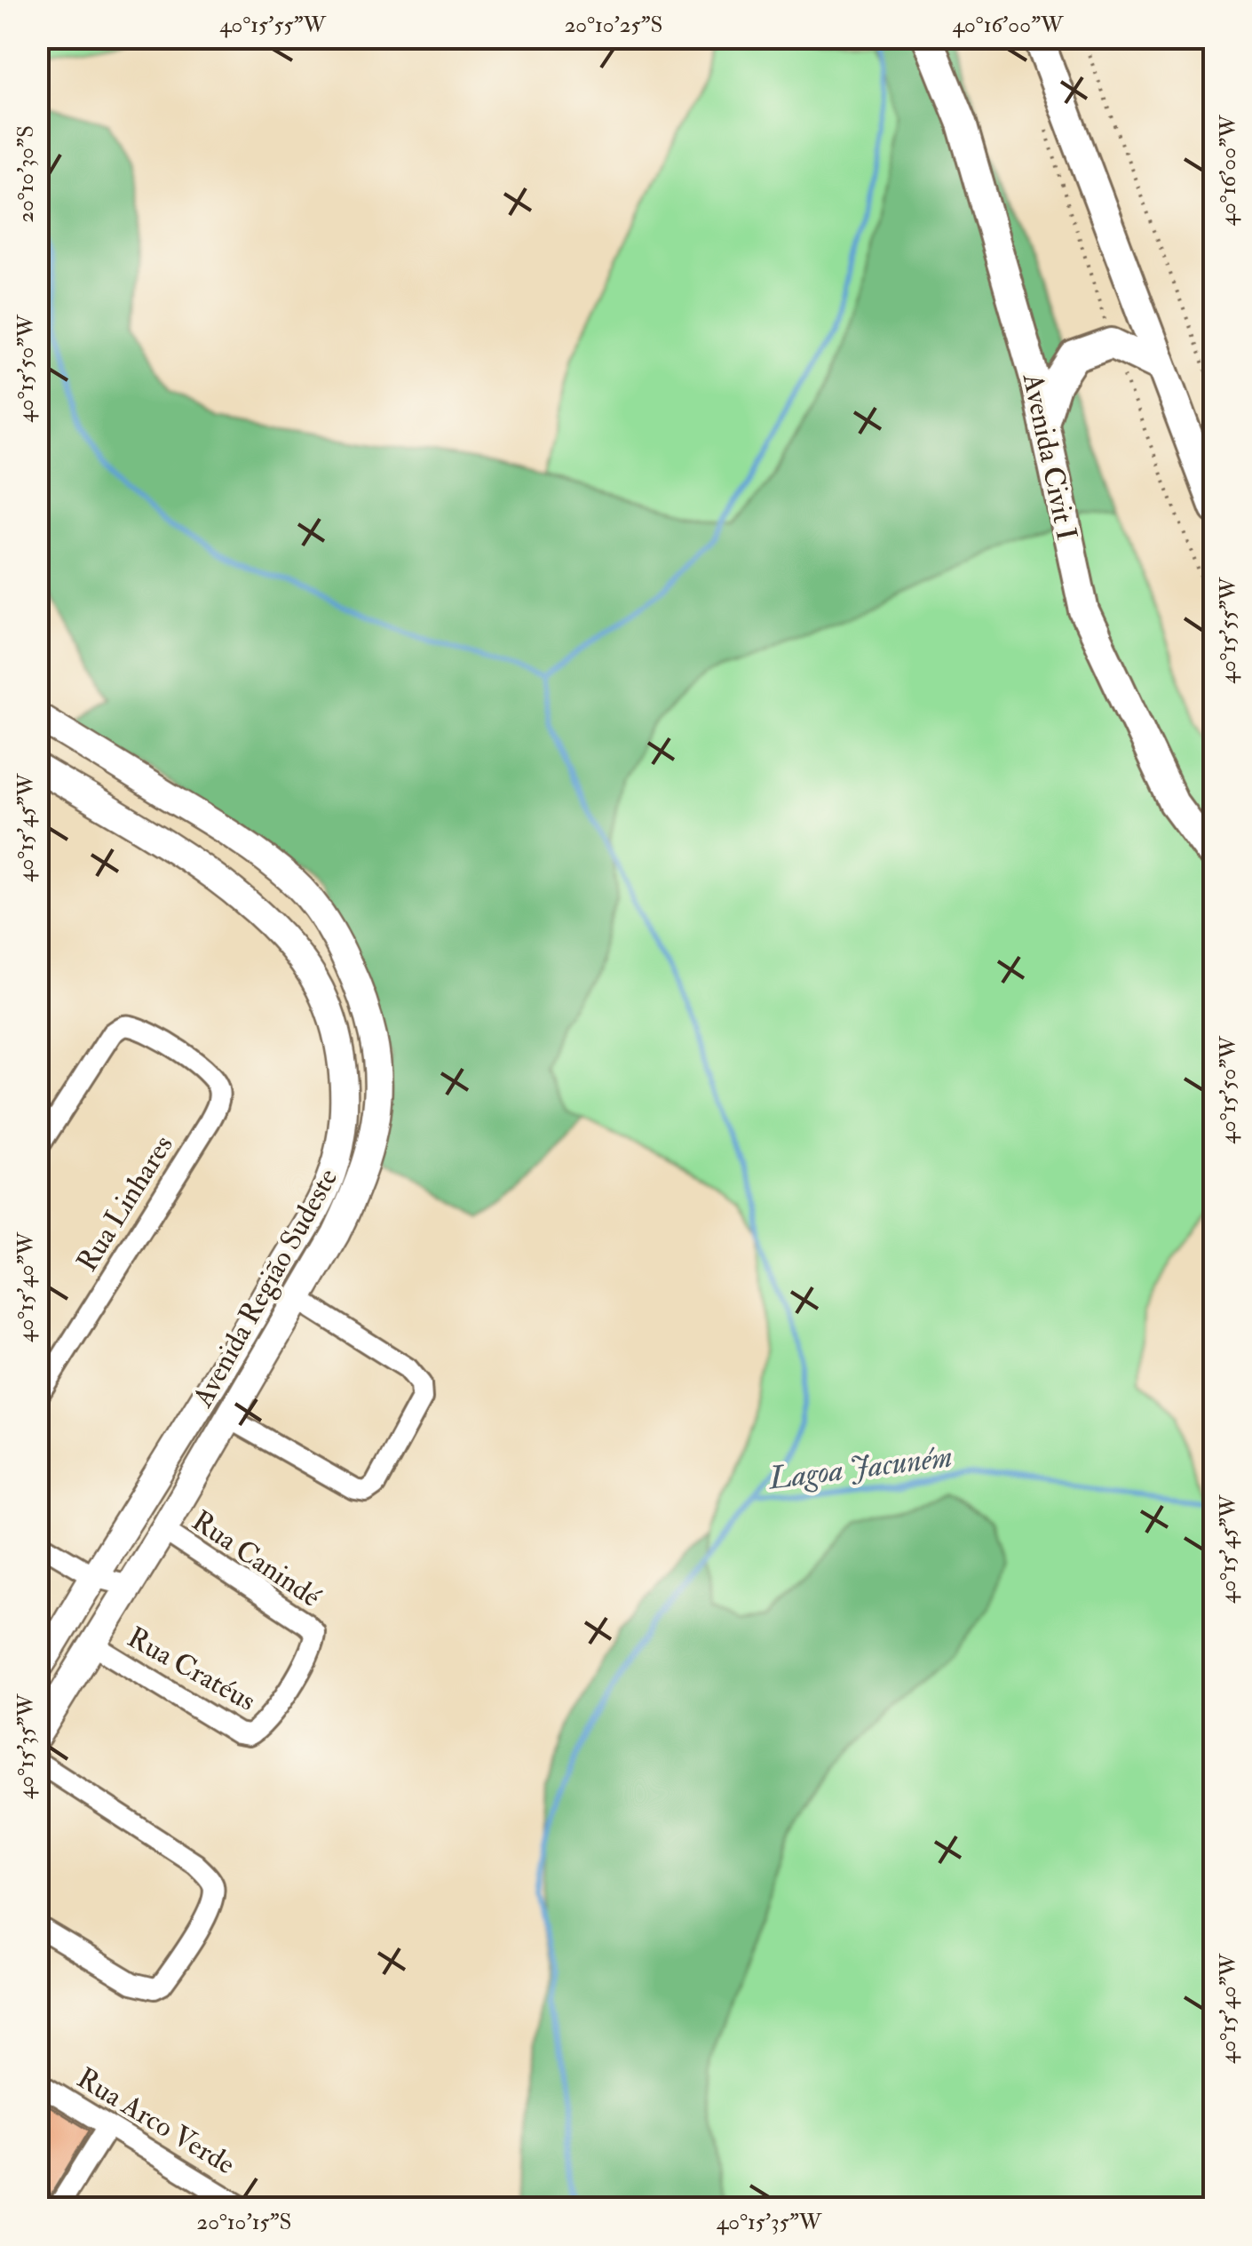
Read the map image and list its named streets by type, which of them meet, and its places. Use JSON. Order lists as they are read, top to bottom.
{
  "streets": {
    "main road": ["Avenida Civit I"],
    "street": [
      "Rua Linhares",
      "Avenida Região Sudeste",
      "Rua Canindé",
      "Rua Cratéus",
      "Rua Arco Verde"
    ]
  },
  "crossings": [
    ["Avenida Região Sudeste", "Rua Canindé"],
    ["Avenida Região Sudeste", "Rua Cratéus"],
    ["Rua Canindé", "Rua Cratéus"]
  ],
  "water": ["Lagoa Jacuném"],
  "coordinates": [
    "40°15'55\"W",
    "20°10'25\"S",
    "40°16'00\"W",
    "20°10'30\"S",
    "40°15'50\"W",
    "40°15'45\"W",
    "40°15'40\"W",
    "40°15'35\"W",
    "20°10'15\"S"
  ]
}
